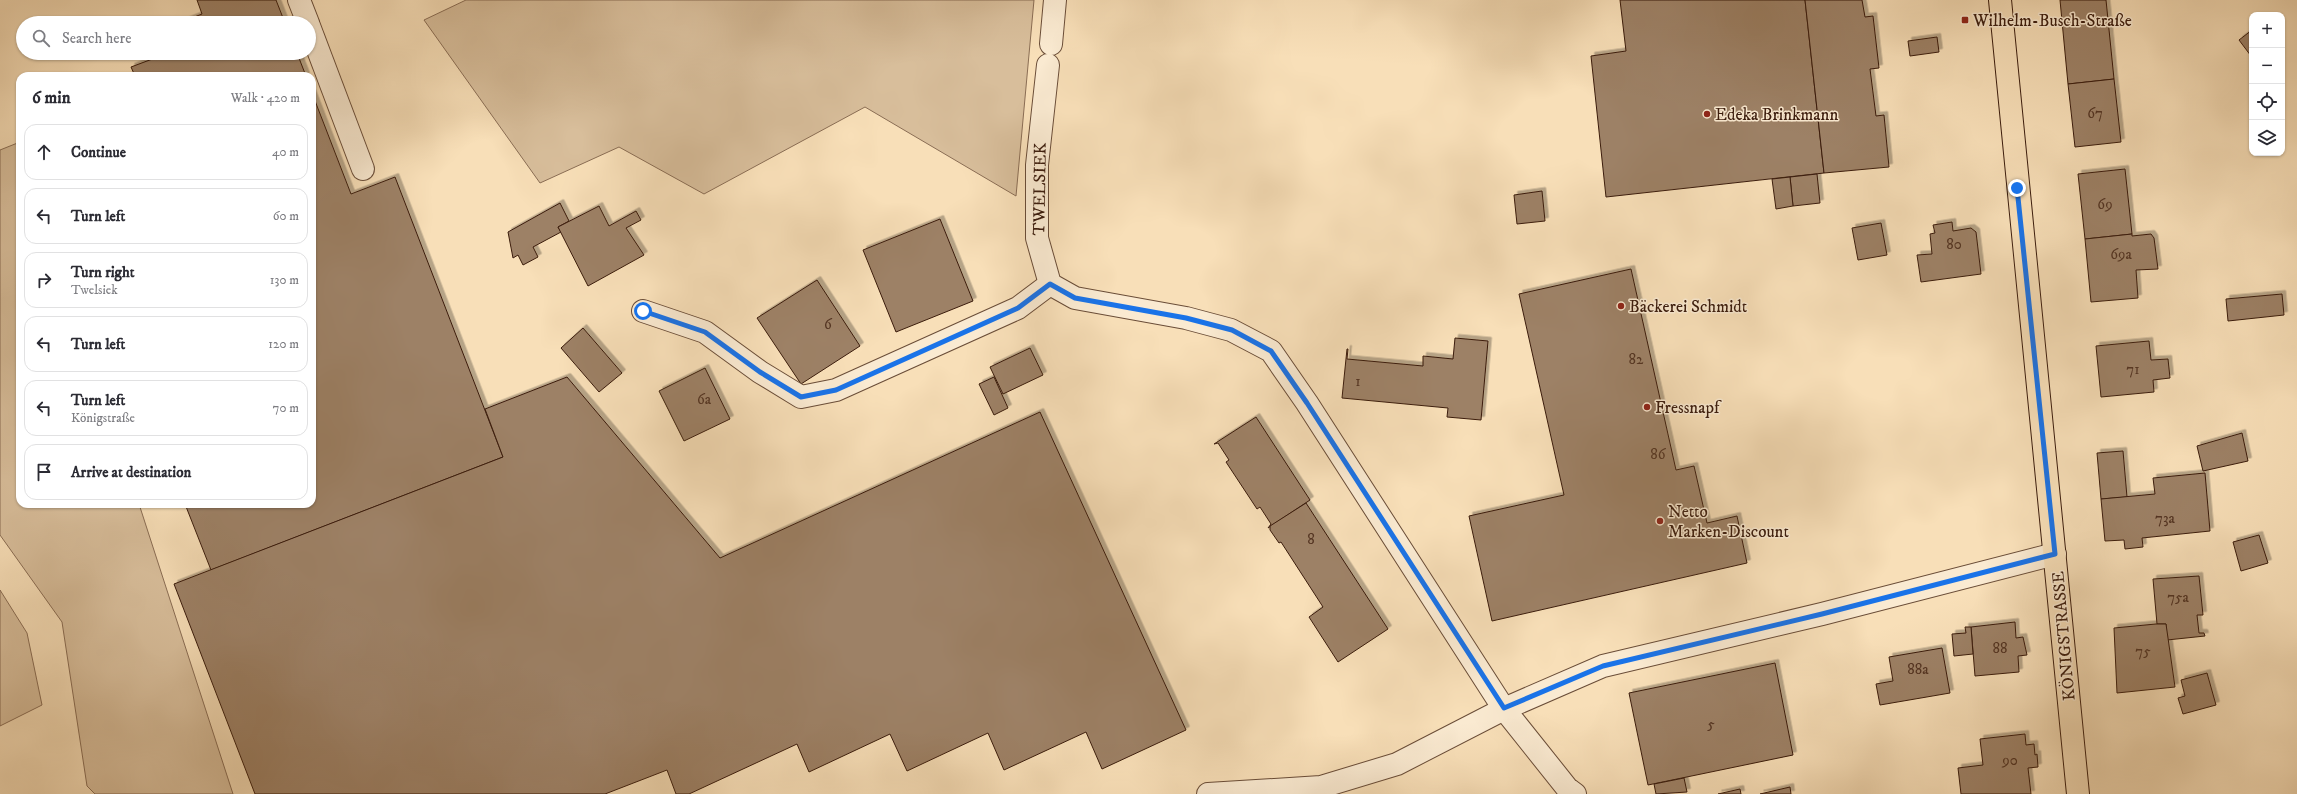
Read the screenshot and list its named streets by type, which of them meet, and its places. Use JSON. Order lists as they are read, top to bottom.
{
  "streets": {
    "main road": ["KÖNIGSTRASSE"],
    "street": ["TWELSIEK"]
  },
  "places": {
    "transit": ["Wilhelm-Busch-Straße"],
    "other": [
      "Edeka Brinkmann",
      "Bäckerei Schmidt",
      "Fressnapf",
      "Netto Marken-Discount"
    ]
  },
  "house_numbers": [
    "67",
    "69",
    "80",
    "69a",
    "6",
    "82",
    "71",
    "1",
    "6a",
    "86",
    "73a",
    "8",
    "75a",
    "88",
    "75",
    "88a",
    "5",
    "90"
  ],
  "page": {
    "map_buttons": ["+", "−"],
    "search": "Search here",
    "heading": ["6 min", "Walk · 420 m"],
    "list": [
      ["Continue", "40 m"],
      ["Turn left", "60 m"],
      ["Turn right", "Twelsiek", "130 m"],
      ["Turn left", "120 m"],
      ["Turn left", "Königstraße", "70 m"],
      "Arrive at destination"
    ]
  }
}
